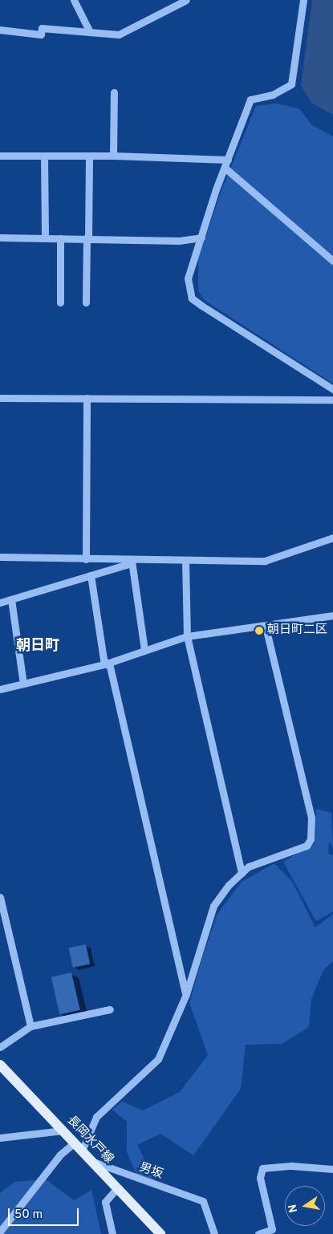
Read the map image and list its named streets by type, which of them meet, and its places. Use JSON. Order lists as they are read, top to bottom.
{
  "streets": {
    "main road": ["長岡水戸線"],
    "street": ["男坂"]
  },
  "crossings": [
    ["長岡水戸線", "男坂"]
  ],
  "districts": ["朝日町"],
  "places": ["朝日町二区"],
  "scale_bar": "50 m",
  "north": "left"
}
